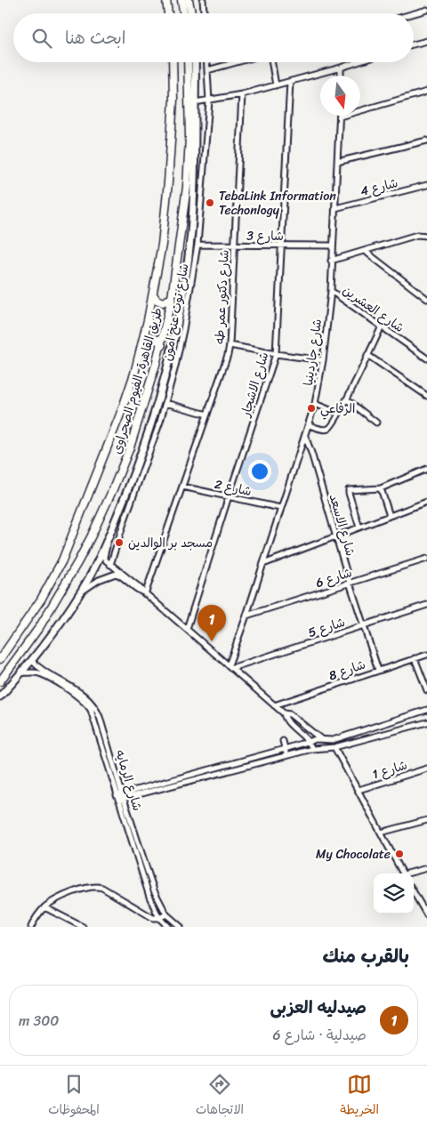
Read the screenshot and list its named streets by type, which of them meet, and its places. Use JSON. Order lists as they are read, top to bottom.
{
  "streets": {
    "highway": ["طريق القاهرة, الفيوم الصحراوى"],
    "street": [
      "شارع 4",
      "شارع 3",
      "شارع دكتور عمر طه",
      "شارع العشرين",
      "شارع توت عنخ امون",
      "شارع جاردينيا",
      "شارع الاشجار",
      "شارع 2",
      "شارع الاسعد",
      "شارع 6",
      "شارع 5",
      "شارع 8",
      "شارع 1",
      "شارع الرمايه"
    ]
  },
  "crossings": [
    ["شارع 4", "شارع جاردينيا"],
    ["شارع 3", "شارع دكتور عمر طه"],
    ["شارع 3", "شارع توت عنخ امون"],
    ["شارع 3", "شارع جاردينيا"],
    ["شارع 3", "شارع الاشجار"],
    ["شارع دكتور عمر طه", "شارع 2"],
    ["شارع العشرين", "شارع جاردينيا"],
    ["شارع جاردينيا", "شارع 2"],
    ["شارع جاردينيا", "شارع الاسعد"],
    ["شارع جاردينيا", "شارع 6"],
    ["شارع جاردينيا", "شارع 5"],
    ["شارع الاشجار", "شارع 2"],
    ["شارع الاسعد", "شارع 6"],
    ["شارع الاسعد", "شارع 5"],
    ["شارع الاسعد", "شارع 8"]
  ],
  "places": [
    "TebaLink Information Techonlogy",
    "الرفاعي",
    "مسجد بر الوالدين",
    "My Chocolate"
  ],
  "north": "bottom",
  "page": {
    "search": "ابحث هنا",
    "pins": "1",
    "heading": "بالقرب منك",
    "list": [
      {
        "mark": "1",
        "name": "صيدليه العزبى",
        "note": "صيدلية · شارع 6",
        "value": "300 m"
      }
    ],
    "nav": ["الخريطة", "الاتجاهات", "المحفوظات"]
  }
}
